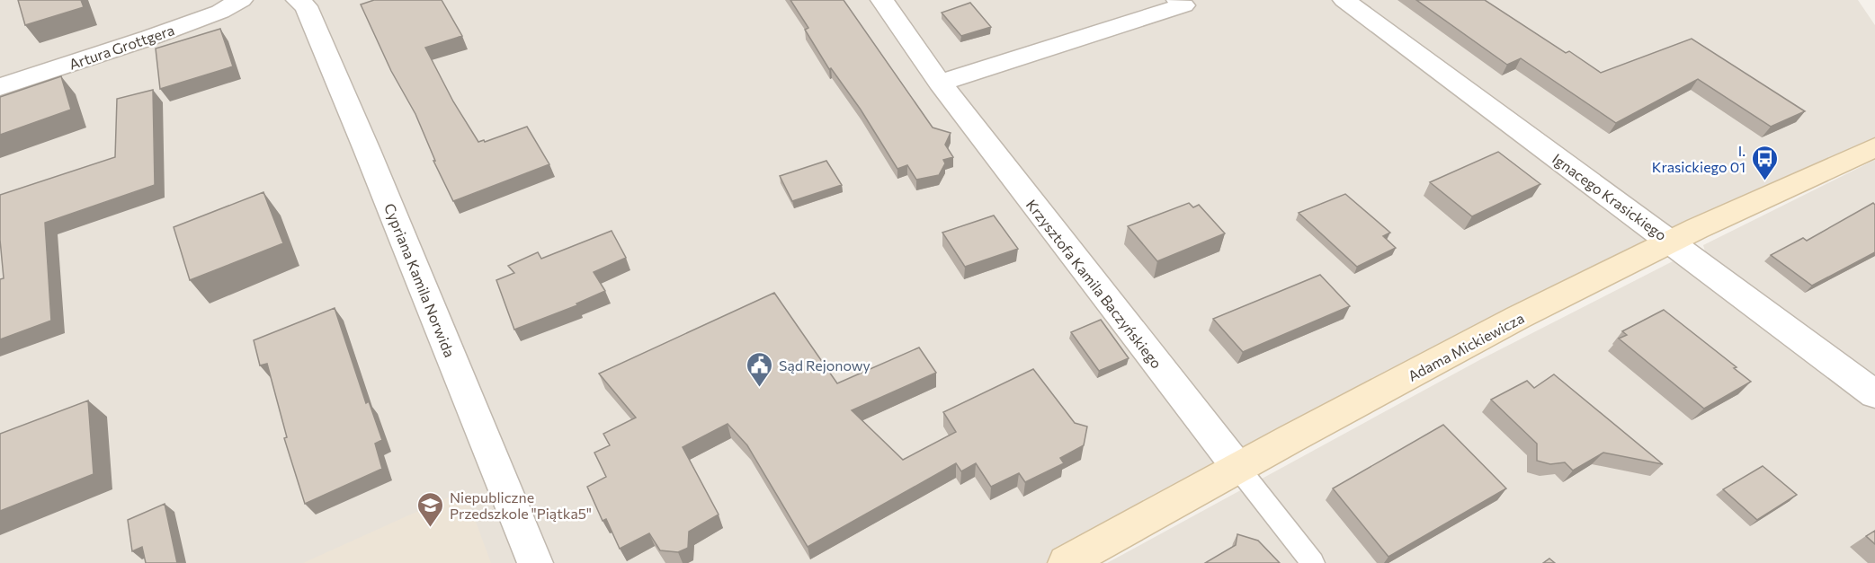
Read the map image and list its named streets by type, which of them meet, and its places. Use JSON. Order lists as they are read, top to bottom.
{
  "streets": {
    "street": [
      "Artura Grottgera",
      "Ignacego Krasickiego",
      "Cypriana Kamila Norwida",
      "Krzysztofa Kamila Baczyńskiego",
      "Adama Mickiewicza"
    ]
  },
  "crossings": [
    ["Ignacego Krasickiego", "Adama Mickiewicza"],
    ["Krzysztofa Kamila Baczyńskiego", "Adama Mickiewicza"]
  ],
  "places": {
    "bus stop": ["I. Krasickiego 01"],
    "public building": ["Sąd Rejonowy"],
    "school or university": ["Niepubliczne Przedszkole \"Piątka5\""]
  }
}
